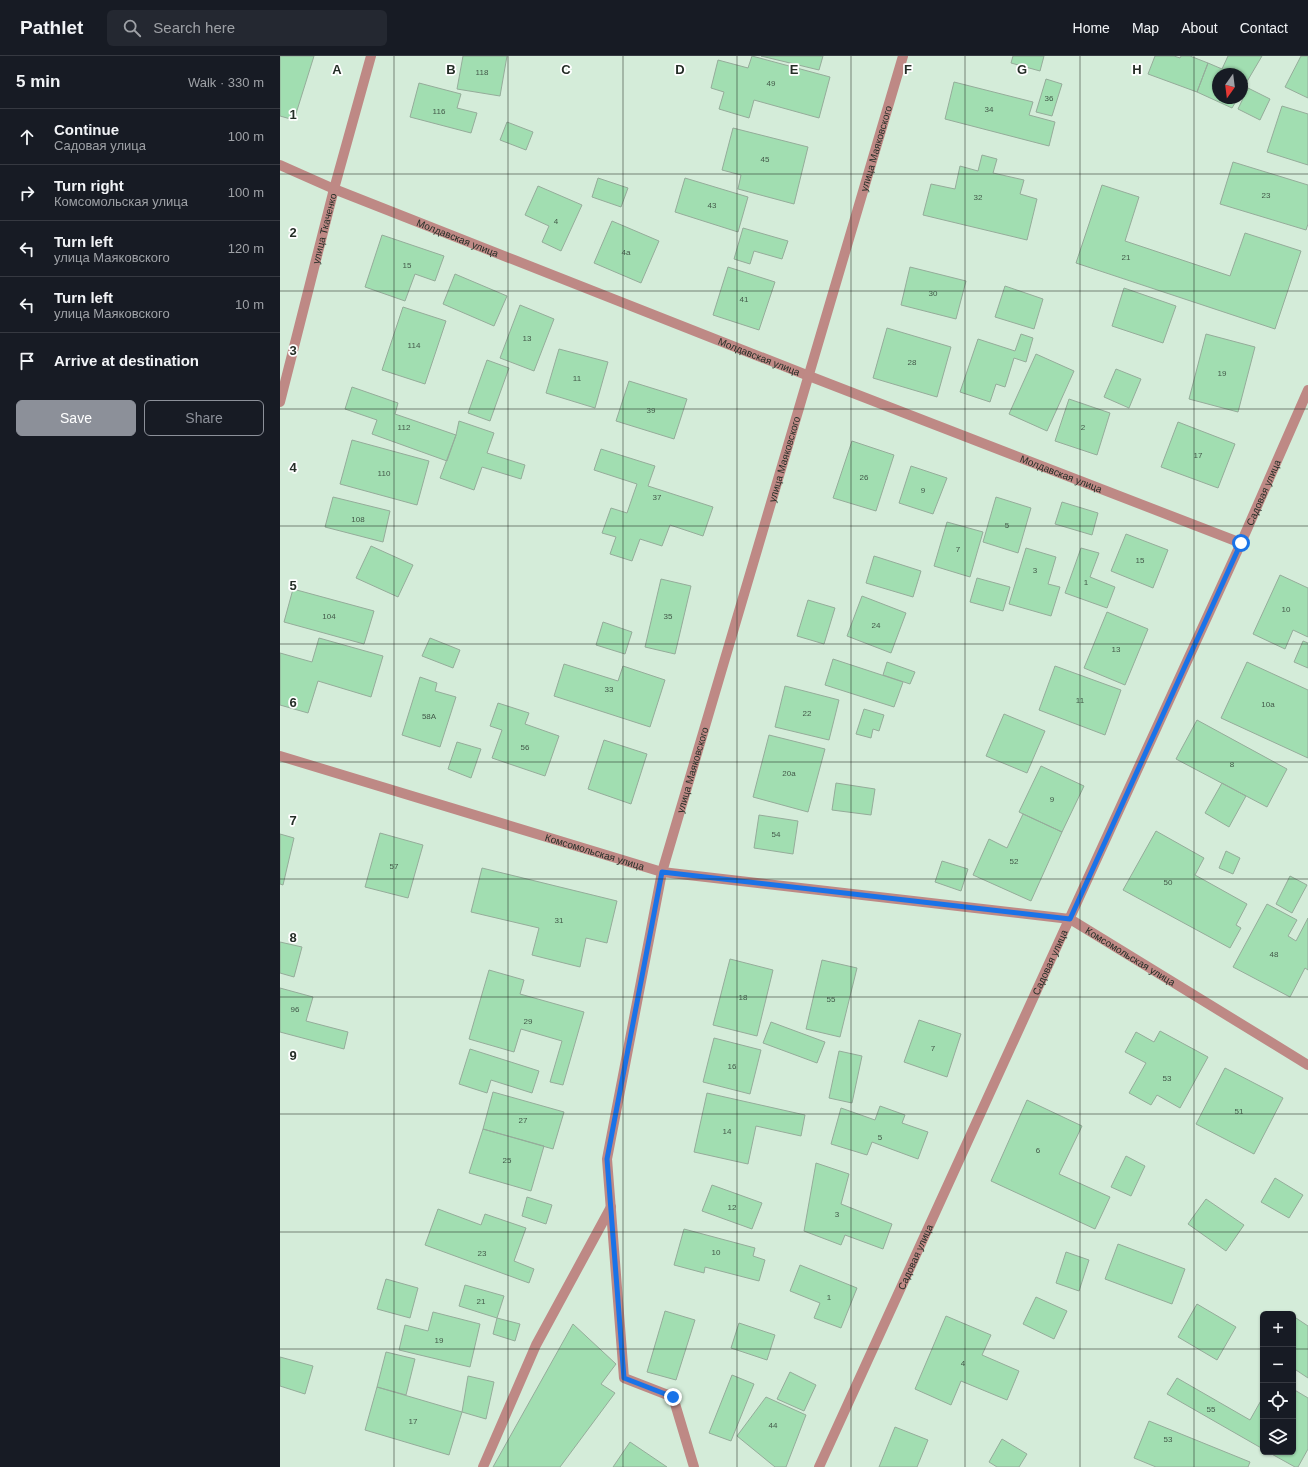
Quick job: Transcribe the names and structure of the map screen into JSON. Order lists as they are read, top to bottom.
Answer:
{
  "streets": {
    "street": [
      "улица Маяковского",
      "улица Ткаченко",
      "Молдавская улица",
      "Садовая улица",
      "Комсомольская улица"
    ]
  },
  "crossings": [
    ["улица Маяковского", "Молдавская улица"],
    ["улица Маяковского", "Комсомольская улица"],
    ["улица Ткаченко", "Молдавская улица"],
    ["Молдавская улица", "Садовая улица"],
    ["Садовая улица", "Комсомольская улица"]
  ],
  "house_numbers": [
    "118",
    "49",
    "36",
    "34",
    "116",
    "45",
    "23",
    "32",
    "43",
    "4",
    "4а",
    "21",
    "15",
    "30",
    "41",
    "13",
    "114",
    "28",
    "19",
    "11",
    "39",
    "112",
    "2",
    "17",
    "110",
    "26",
    "9",
    "37",
    "108",
    "5",
    "7",
    "15",
    "3",
    "1",
    "10",
    "104",
    "35",
    "24",
    "13",
    "33",
    "11",
    "10а",
    "22",
    "58А",
    "56",
    "8",
    "20а",
    "9",
    "54",
    "52",
    "57",
    "50",
    "31",
    "48",
    "18",
    "55",
    "96",
    "29",
    "7",
    "16",
    "53",
    "51",
    "27",
    "14",
    "5",
    "6",
    "25",
    "12",
    "3",
    "10",
    "23",
    "1",
    "21",
    "19",
    "4",
    "55",
    "17",
    "44",
    "53"
  ],
  "north": "bottom",
  "page": {
    "header": "Pathlet",
    "search": "Search here",
    "nav": [
      "Home",
      "Map",
      "About",
      "Contact"
    ],
    "heading": ["5 min", "Walk · 330 m"],
    "list": [
      ["Continue", "Садовая улица", "100 m"],
      ["Turn right", "Комсомольская улица", "100 m"],
      ["Turn left", "улица Маяковского", "120 m"],
      ["Turn left", "улица Маяковского", "10 m"],
      "Arrive at destination"
    ],
    "buttons": ["Save", "Share"],
    "map_buttons": ["+", "−"]
  },
  "grid": {
    "columns": [
      "A",
      "B",
      "C",
      "D",
      "E",
      "F",
      "G",
      "H"
    ],
    "rows": [
      "1",
      "2",
      "3",
      "4",
      "5",
      "6",
      "7",
      "8",
      "9"
    ]
  }
}
